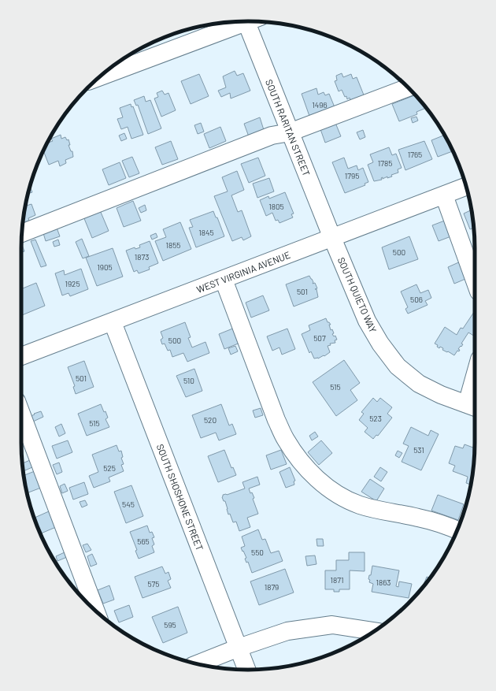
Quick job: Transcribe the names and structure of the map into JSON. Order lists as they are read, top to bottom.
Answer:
{
  "streets": {
    "street": [
      "SOUTH RARITAN STREET",
      "WEST VIRGINIA AVENUE",
      "SOUTH QUIETO WAY",
      "SOUTH SHOSHONE STREET"
    ]
  },
  "crossings": [
    ["SOUTH RARITAN STREET", "WEST VIRGINIA AVENUE"],
    ["SOUTH RARITAN STREET", "SOUTH QUIETO WAY"],
    ["WEST VIRGINIA AVENUE", "SOUTH QUIETO WAY"],
    ["WEST VIRGINIA AVENUE", "SOUTH SHOSHONE STREET"]
  ],
  "house_numbers": [
    "1496",
    "1765",
    "1785",
    "1795",
    "1805",
    "1845",
    "1855",
    "500",
    "1873",
    "1905",
    "1925",
    "501",
    "506",
    "507",
    "500",
    "501",
    "510",
    "515",
    "523",
    "520",
    "515",
    "531",
    "525",
    "545",
    "565",
    "550",
    "1871",
    "1863",
    "575",
    "1879",
    "595"
  ]
}
